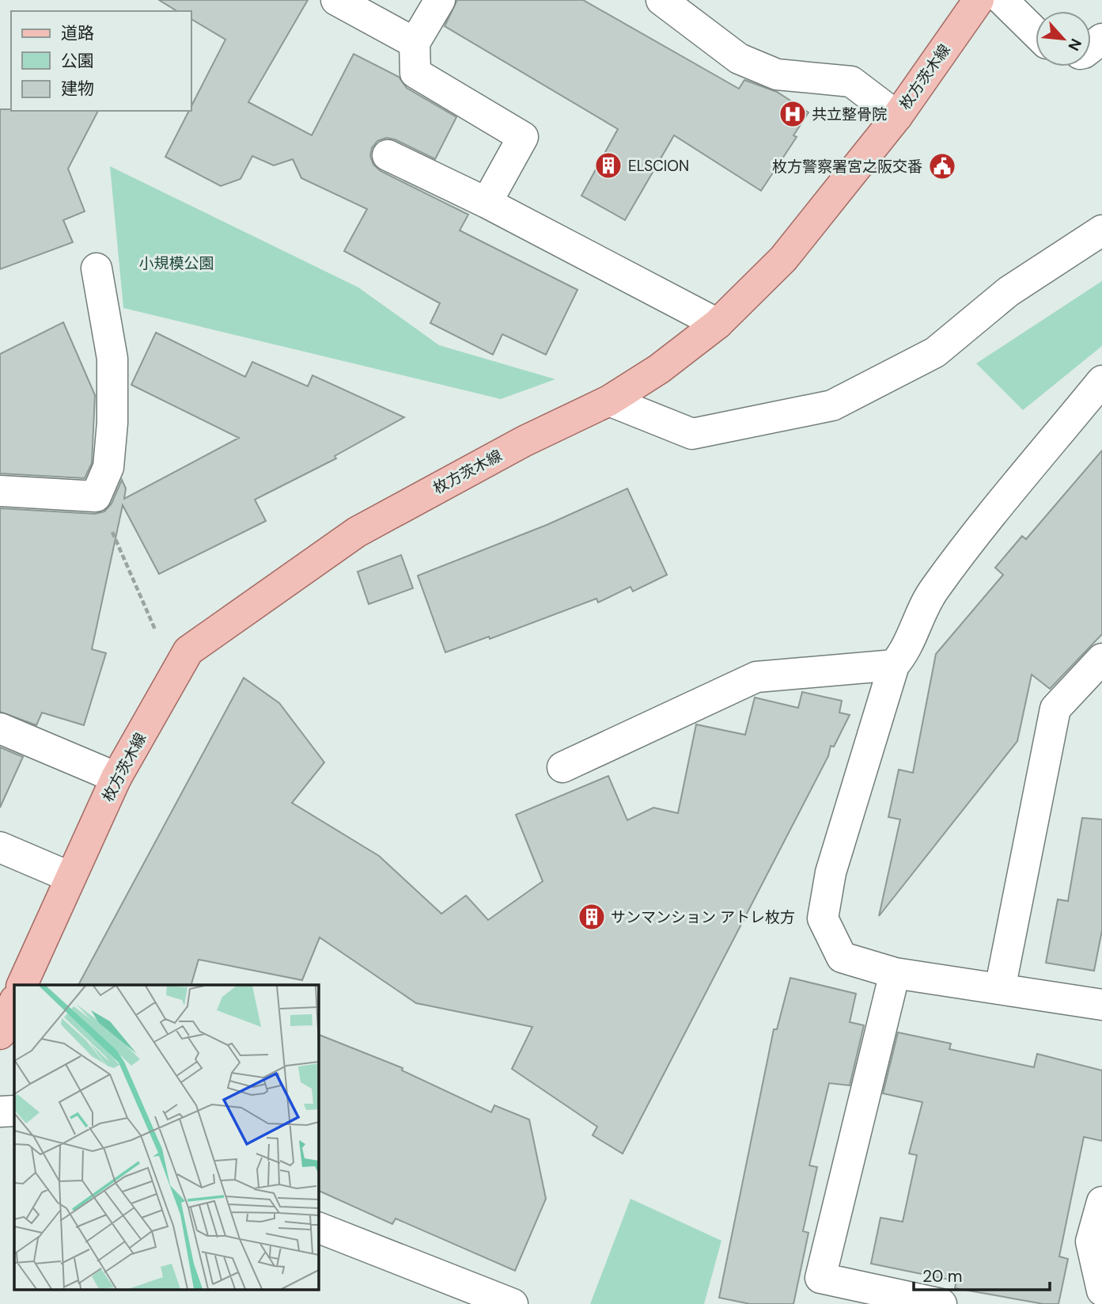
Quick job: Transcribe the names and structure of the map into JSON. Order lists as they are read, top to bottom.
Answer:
{
  "streets": {
    "main road": ["枚方茨木線"]
  },
  "parks": ["小規模公園"],
  "places": {
    "hospital": ["共立整骨院"],
    "building": ["ELSCION", "サンマンション アトレ枚方"],
    "public building": ["枚方警察署宮之阪交番"]
  },
  "legend": ["道路", "公園", "建物"],
  "scale_bar": "20 m",
  "north": "bottom right"
}
